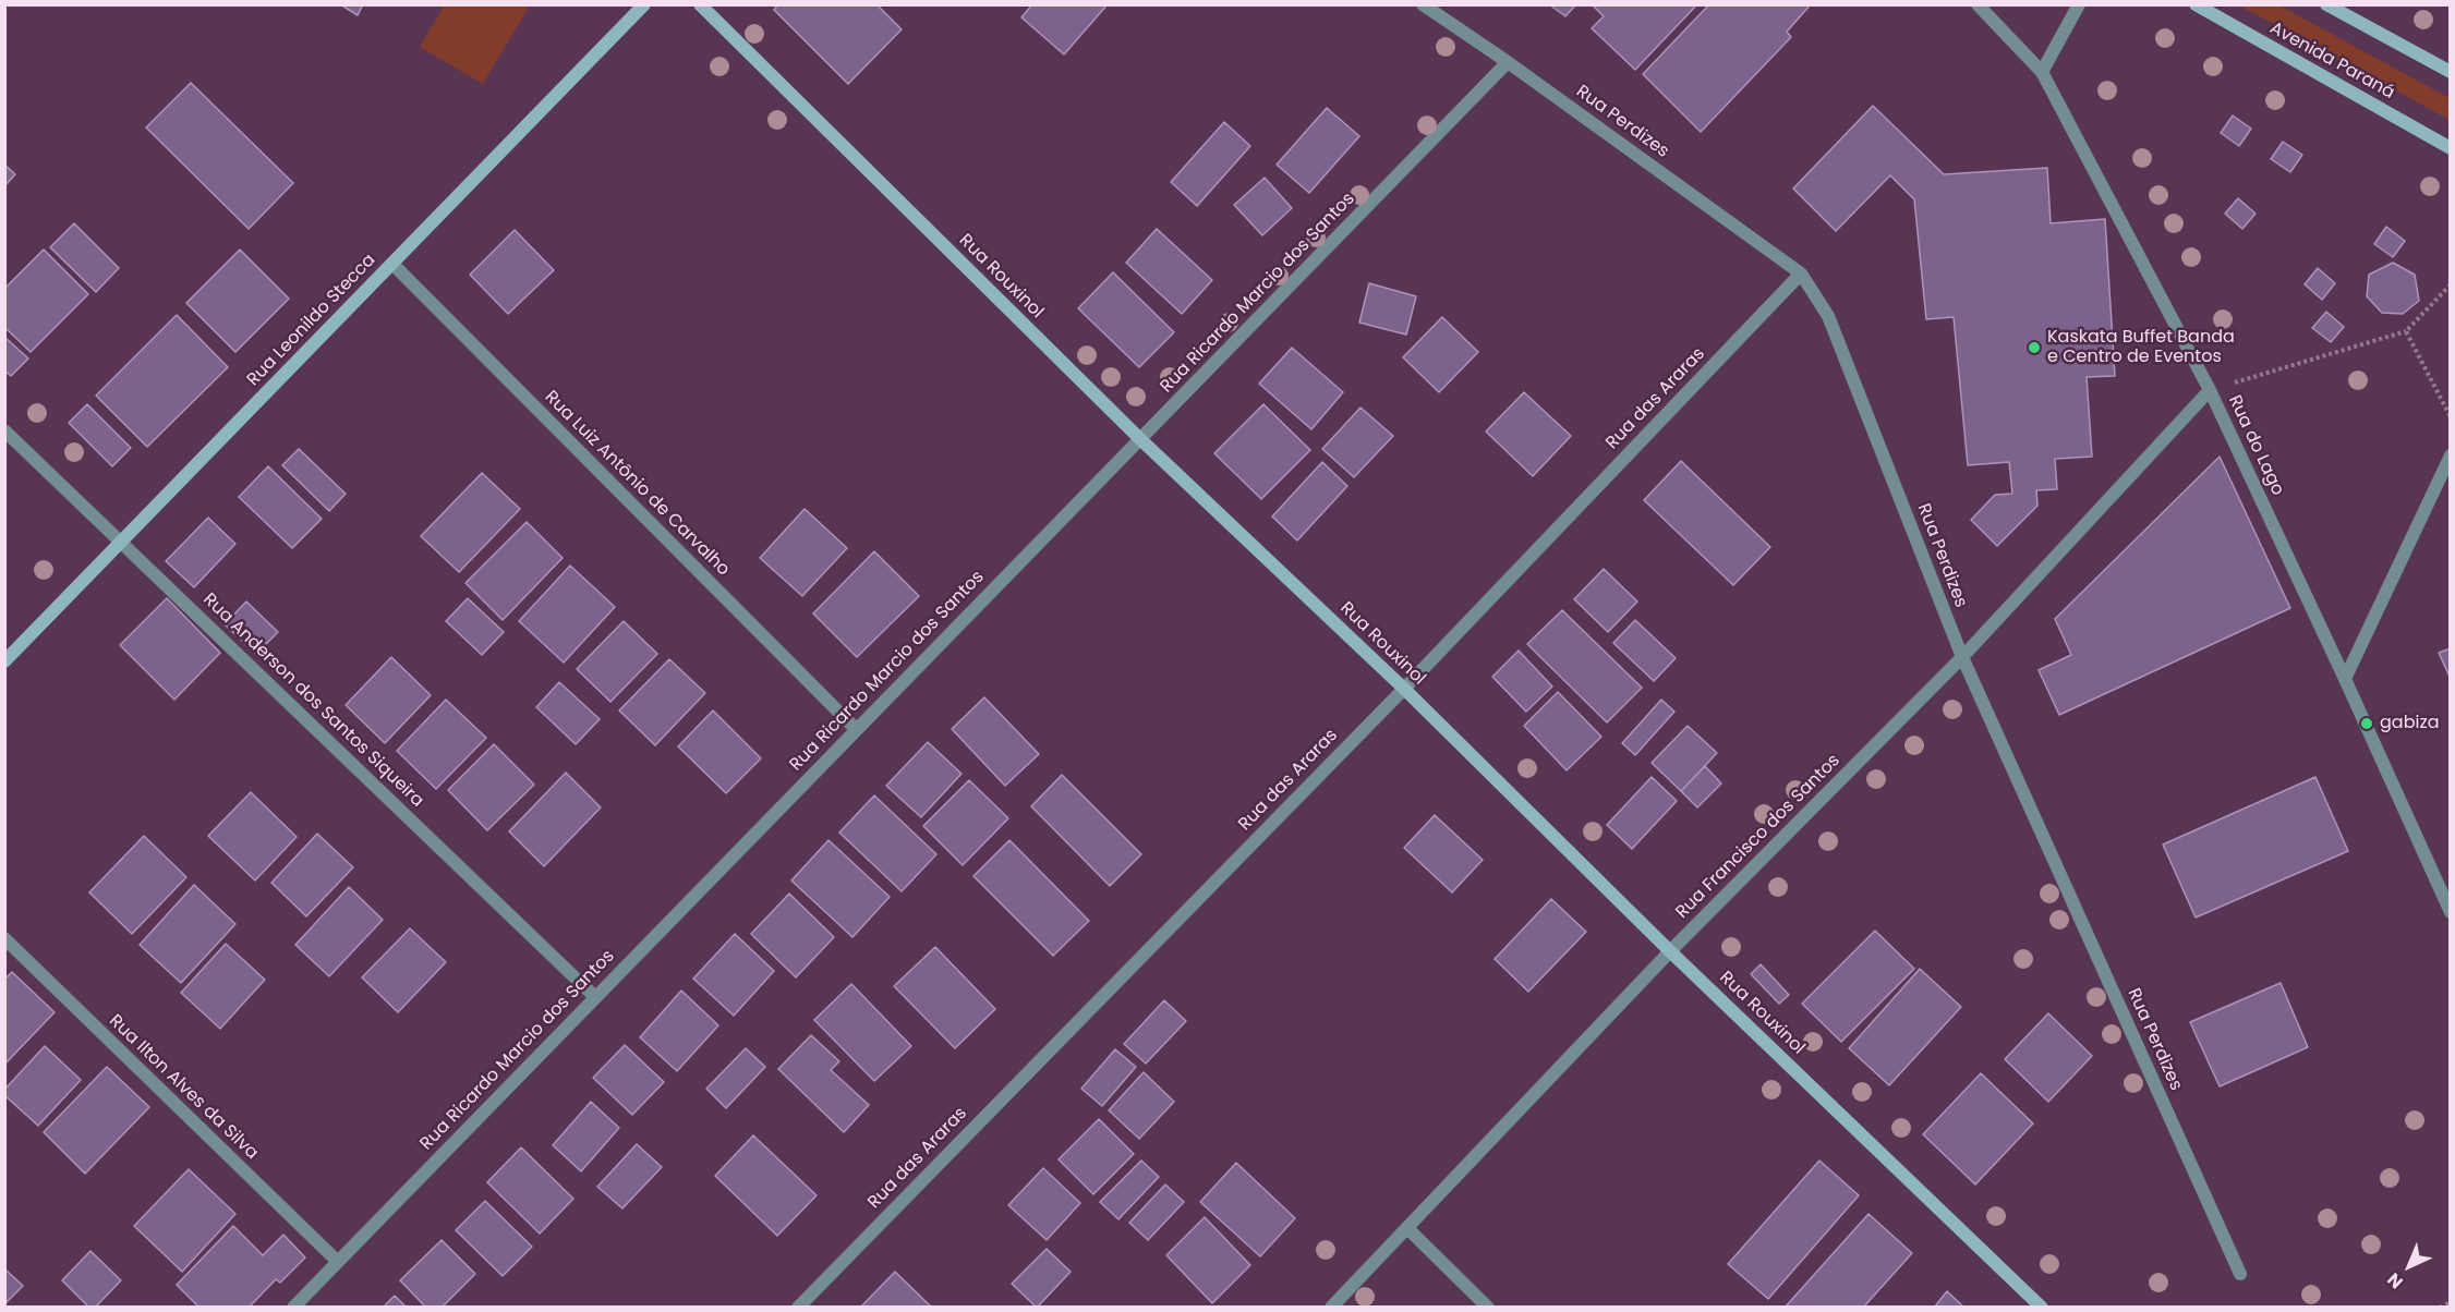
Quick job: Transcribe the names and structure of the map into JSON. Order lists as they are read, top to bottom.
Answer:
{
  "streets": {
    "street": [
      "Avenida Paraná",
      "Rua Perdizes",
      "Rua Rouxinol",
      "Rua Ricardo Marcio dos Santos",
      "Rua Leonildo Stecca",
      "Rua das Araras",
      "Rua do Lago",
      "Rua Luiz Antônio de Carvalho",
      "Rua Anderson dos Santos Siqueira",
      "Rua Francisco dos Santos",
      "Rua Ilton Alves da Silva"
    ]
  },
  "crossings": [
    ["Rua Perdizes", "Rua Ricardo Marcio dos Santos"],
    ["Rua Perdizes", "Rua das Araras"],
    ["Rua Perdizes", "Rua Francisco dos Santos"],
    ["Rua Rouxinol", "Rua Ricardo Marcio dos Santos"],
    ["Rua Rouxinol", "Rua das Araras"],
    ["Rua Rouxinol", "Rua Francisco dos Santos"],
    ["Rua Ricardo Marcio dos Santos", "Rua Luiz Antônio de Carvalho"],
    ["Rua Ricardo Marcio dos Santos", "Rua Anderson dos Santos Siqueira"],
    ["Rua Ricardo Marcio dos Santos", "Rua Ilton Alves da Silva"],
    ["Rua Leonildo Stecca", "Rua Luiz Antônio de Carvalho"],
    ["Rua Leonildo Stecca", "Rua Anderson dos Santos Siqueira"],
    ["Rua do Lago", "Rua Francisco dos Santos"]
  ],
  "places": ["Kaskata Buffet Banda e Centro de Eventos", "gabiza"],
  "north": "bottom left"
}
